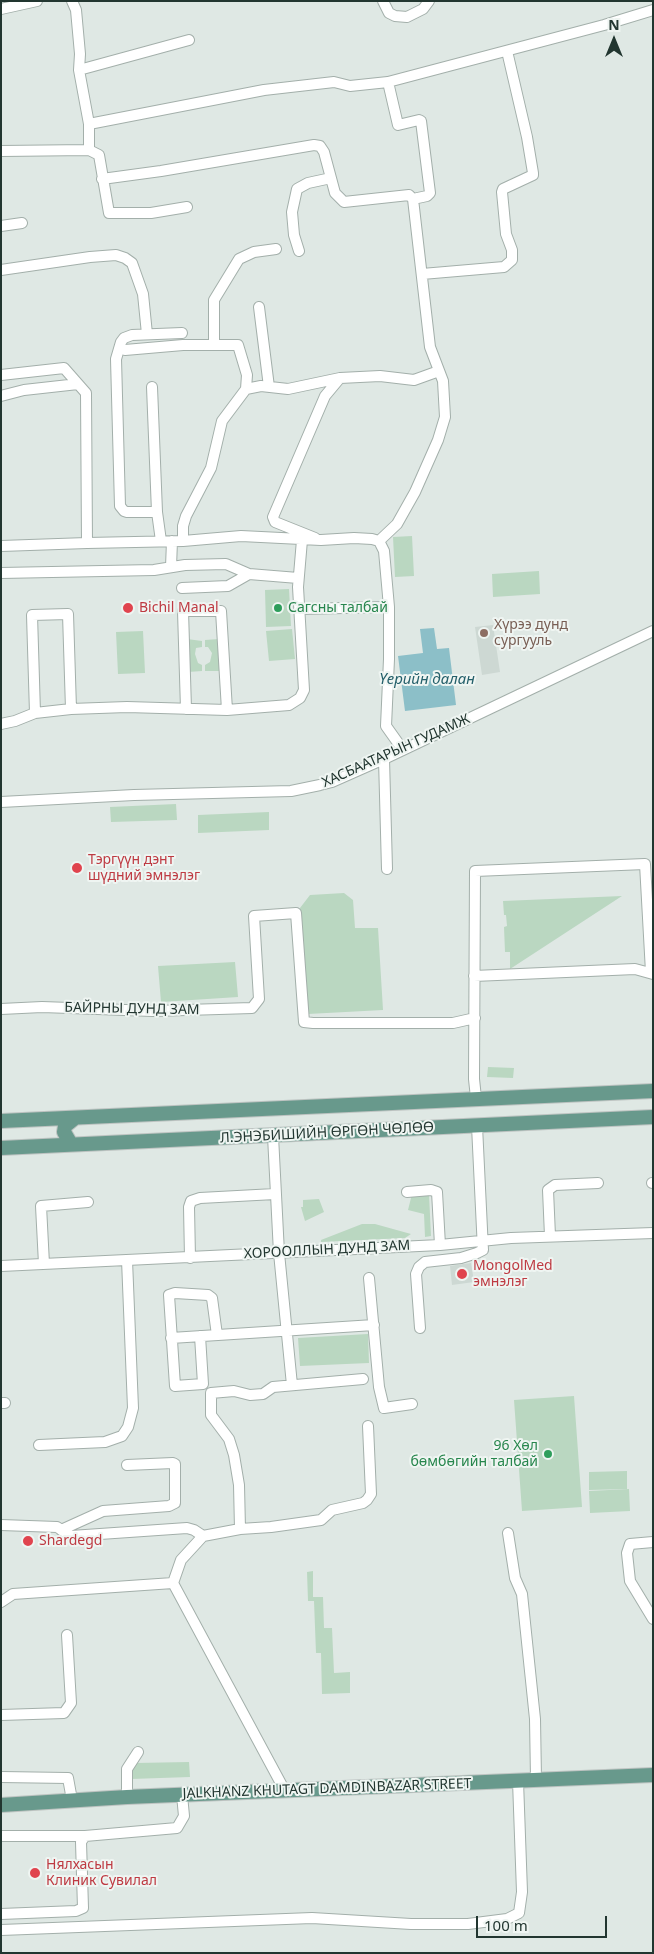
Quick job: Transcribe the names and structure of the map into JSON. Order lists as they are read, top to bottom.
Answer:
{
  "streets": {
    "main road": ["Л.ЭНЭБИШИЙН ӨРГӨН ЧӨЛӨӨ", "JALKHANZ KHUTAGT DAMDINBAZAR STREET"],
    "street": ["ХАСБААТАРЫН ГУДАМЖ", "БАЙРНЫ ДУНД ЗАМ", "ХОРООЛЛЫН ДУНД ЗАМ"]
  },
  "water": ["Үерийн далан"],
  "places": [
    "Bichil Manal",
    "Сагсны талбай",
    "Хүрээ дунд сургууль",
    "Тэргүүн дэнт шүдний эмнэлэг",
    "MongolMed эмнэлэг",
    "96 Хөл бөмбөгийн талбай",
    "Shardegd",
    "Нялхасын Клиник Сувилал"
  ],
  "scale_bar": "100 m",
  "north": "top"
}
